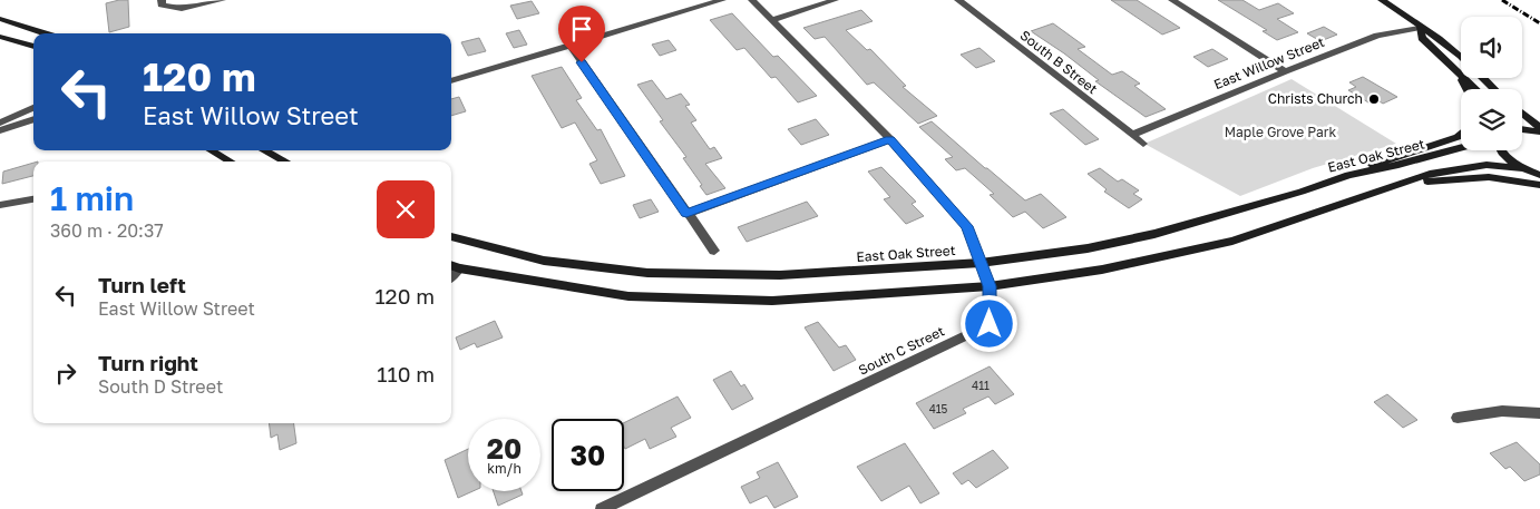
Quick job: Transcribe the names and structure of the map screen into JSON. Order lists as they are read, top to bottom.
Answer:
{
  "streets": {
    "street": [
      "South B Street",
      "East Willow Street",
      "East Oak Street",
      "South C Street"
    ]
  },
  "crossings": [
    ["South B Street", "East Willow Street"],
    ["East Oak Street", "South C Street"]
  ],
  "parks": ["Maple Grove Park"],
  "places": ["Christs Church"],
  "house_numbers": ["411", "415"],
  "page": {
    "turn": ["120 m", "East Willow Street"],
    "heading": ["1 min", "360 m · 20:37"],
    "list": [
      {
        "name": "Turn left",
        "note": "East Willow Street",
        "value": "120 m"
      },
      {
        "name": "Turn right",
        "note": "South D Street",
        "value": "110 m"
      }
    ],
    "speed": "20 km/h",
    "limit": "30"
  }
}
